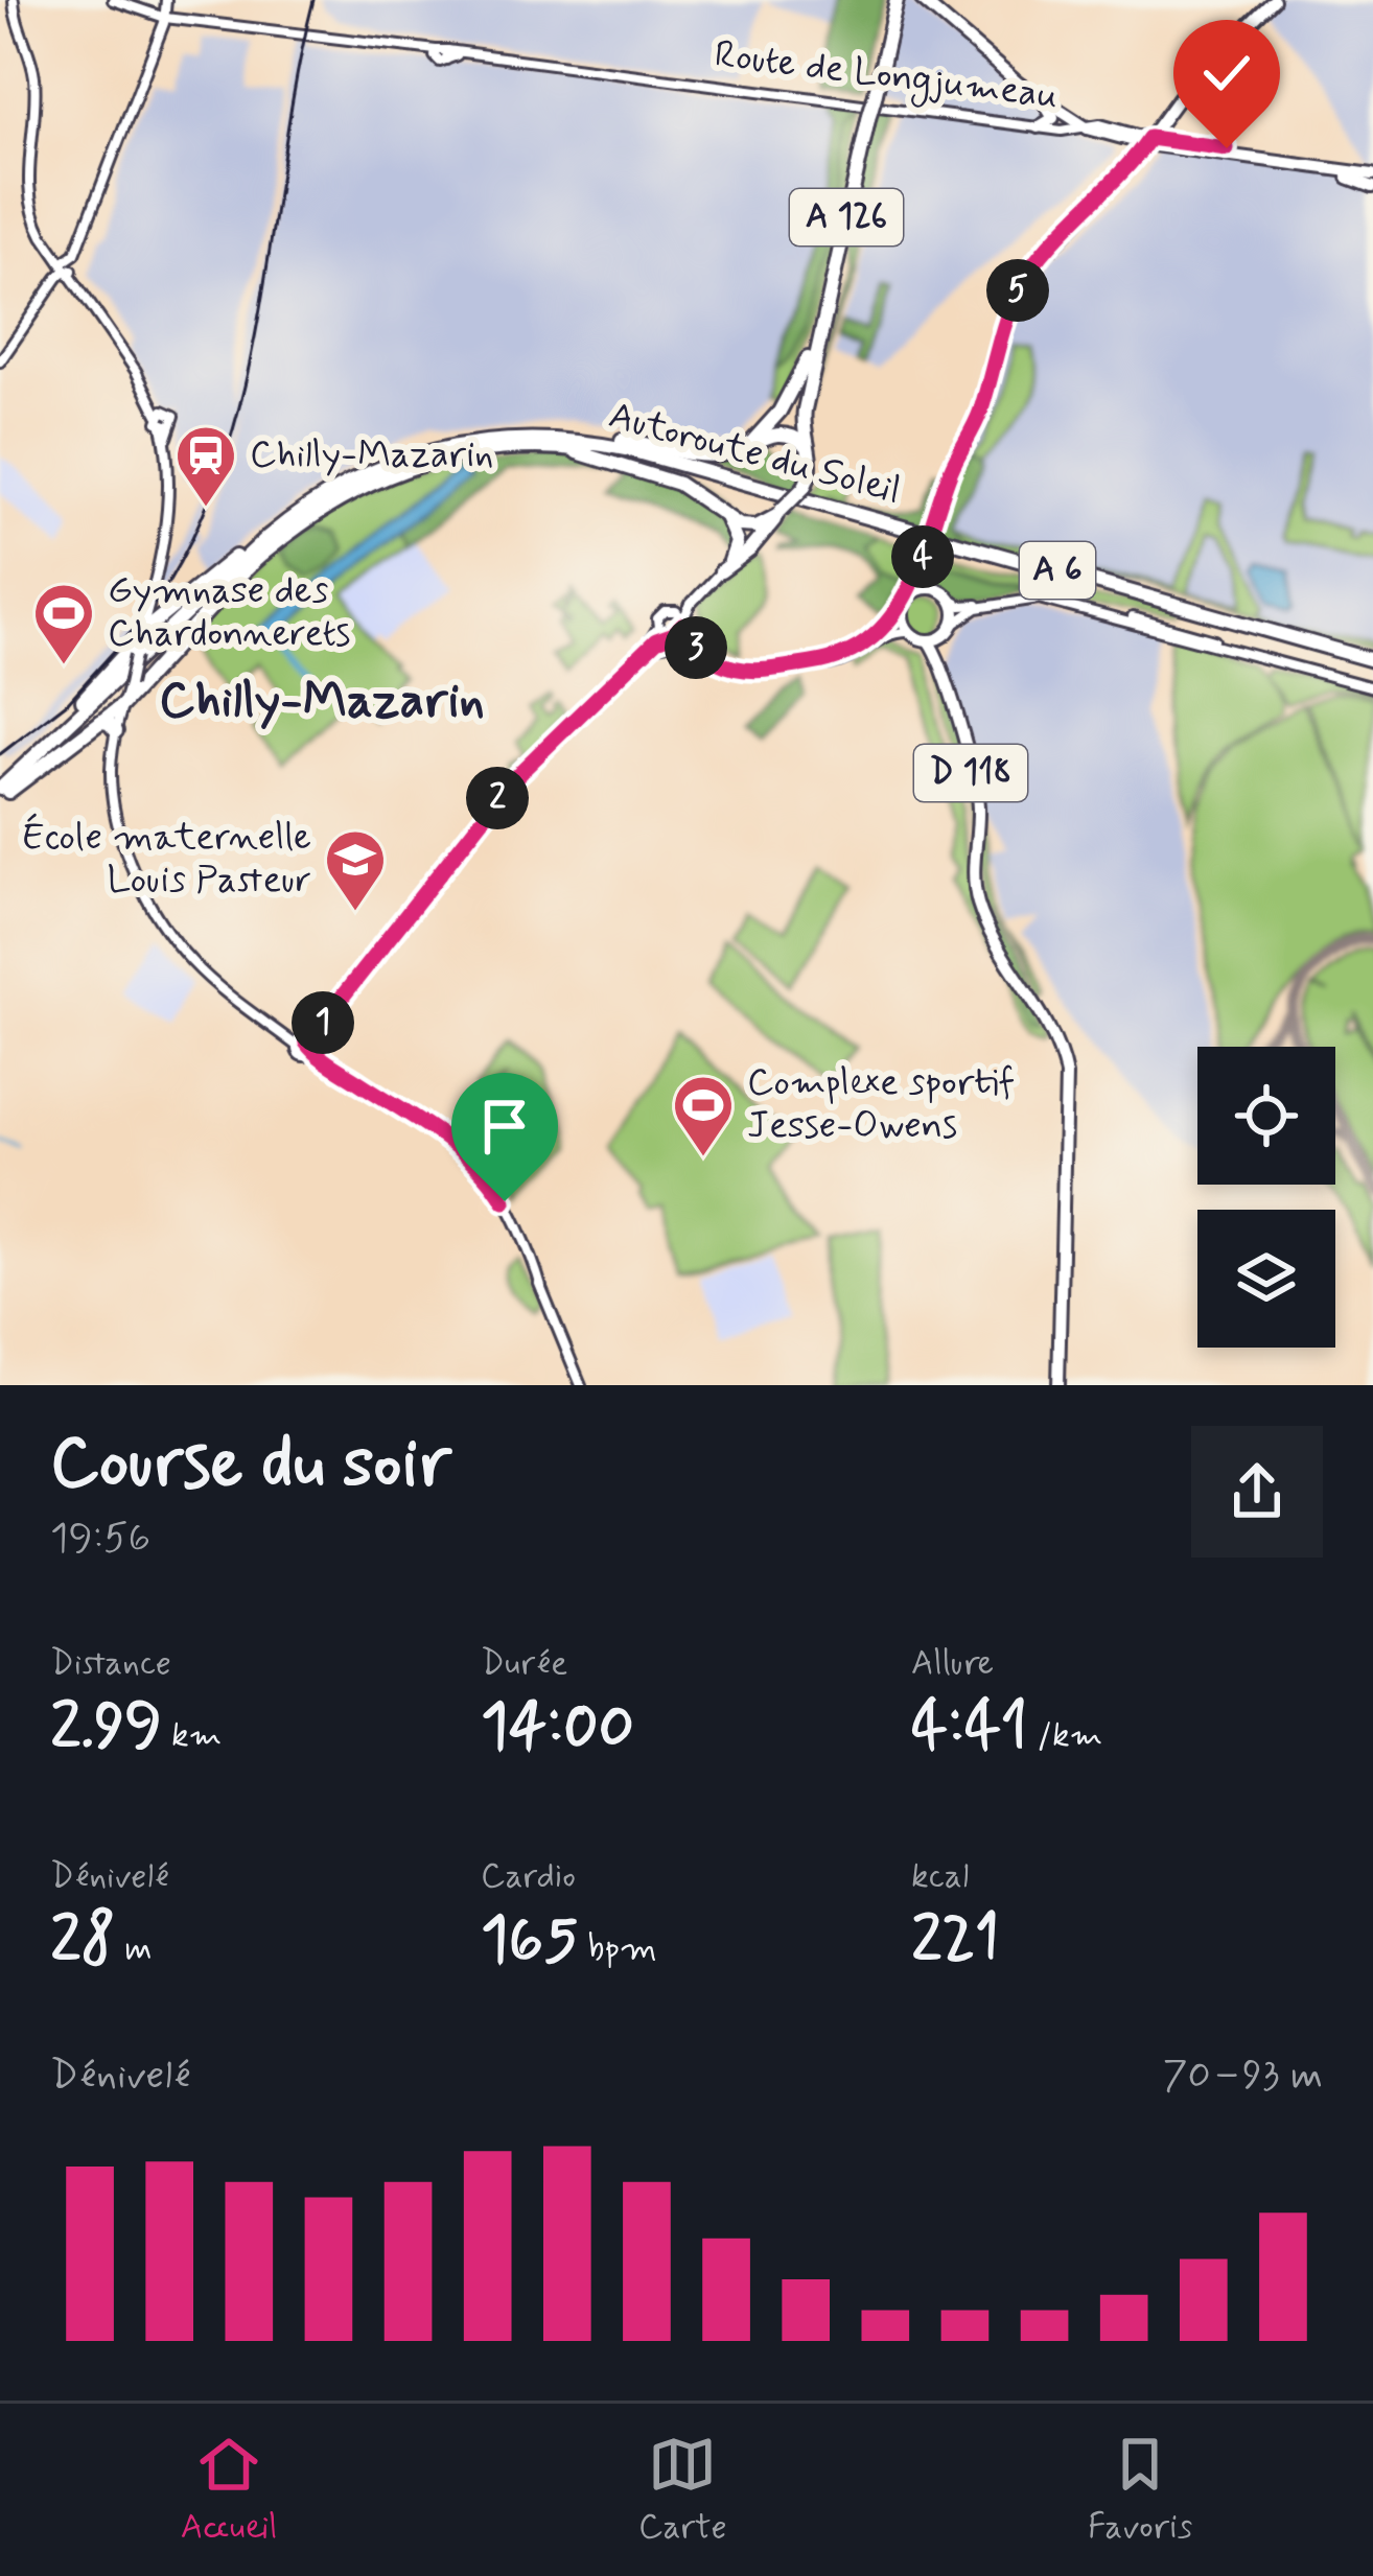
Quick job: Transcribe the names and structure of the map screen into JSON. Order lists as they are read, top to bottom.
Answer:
{
  "streets": {
    "highway": ["A 126", "Autoroute du Soleil", "A 6"],
    "main road": ["Route de Longjumeau", "D 118"]
  },
  "districts": ["Chilly-Mazarin"],
  "places": {
    "station": ["Chilly-Mazarin"],
    "sports": ["Gymnase des Chardonnerets", "Complexe sportif Jesse-Owens"],
    "school or university": ["École maternelle Louis Pasteur"]
  },
  "page": {
    "pins": [
      "5",
      "4",
      "3",
      "2",
      "1"
    ],
    "heading": ["Course du soir", "19:56"],
    "stats": [
      ["Distance", "2.99 km"],
      ["Durée", "14:00"],
      ["Allure", "4:41 /km"],
      ["Dénivelé", "28 m"],
      ["Cardio", "165 bpm"],
      ["kcal", "221"]
    ],
    "chart": ["Dénivelé", "70–93 m"],
    "tabs": ["Accueil", "Carte", "Favoris"]
  }
}
